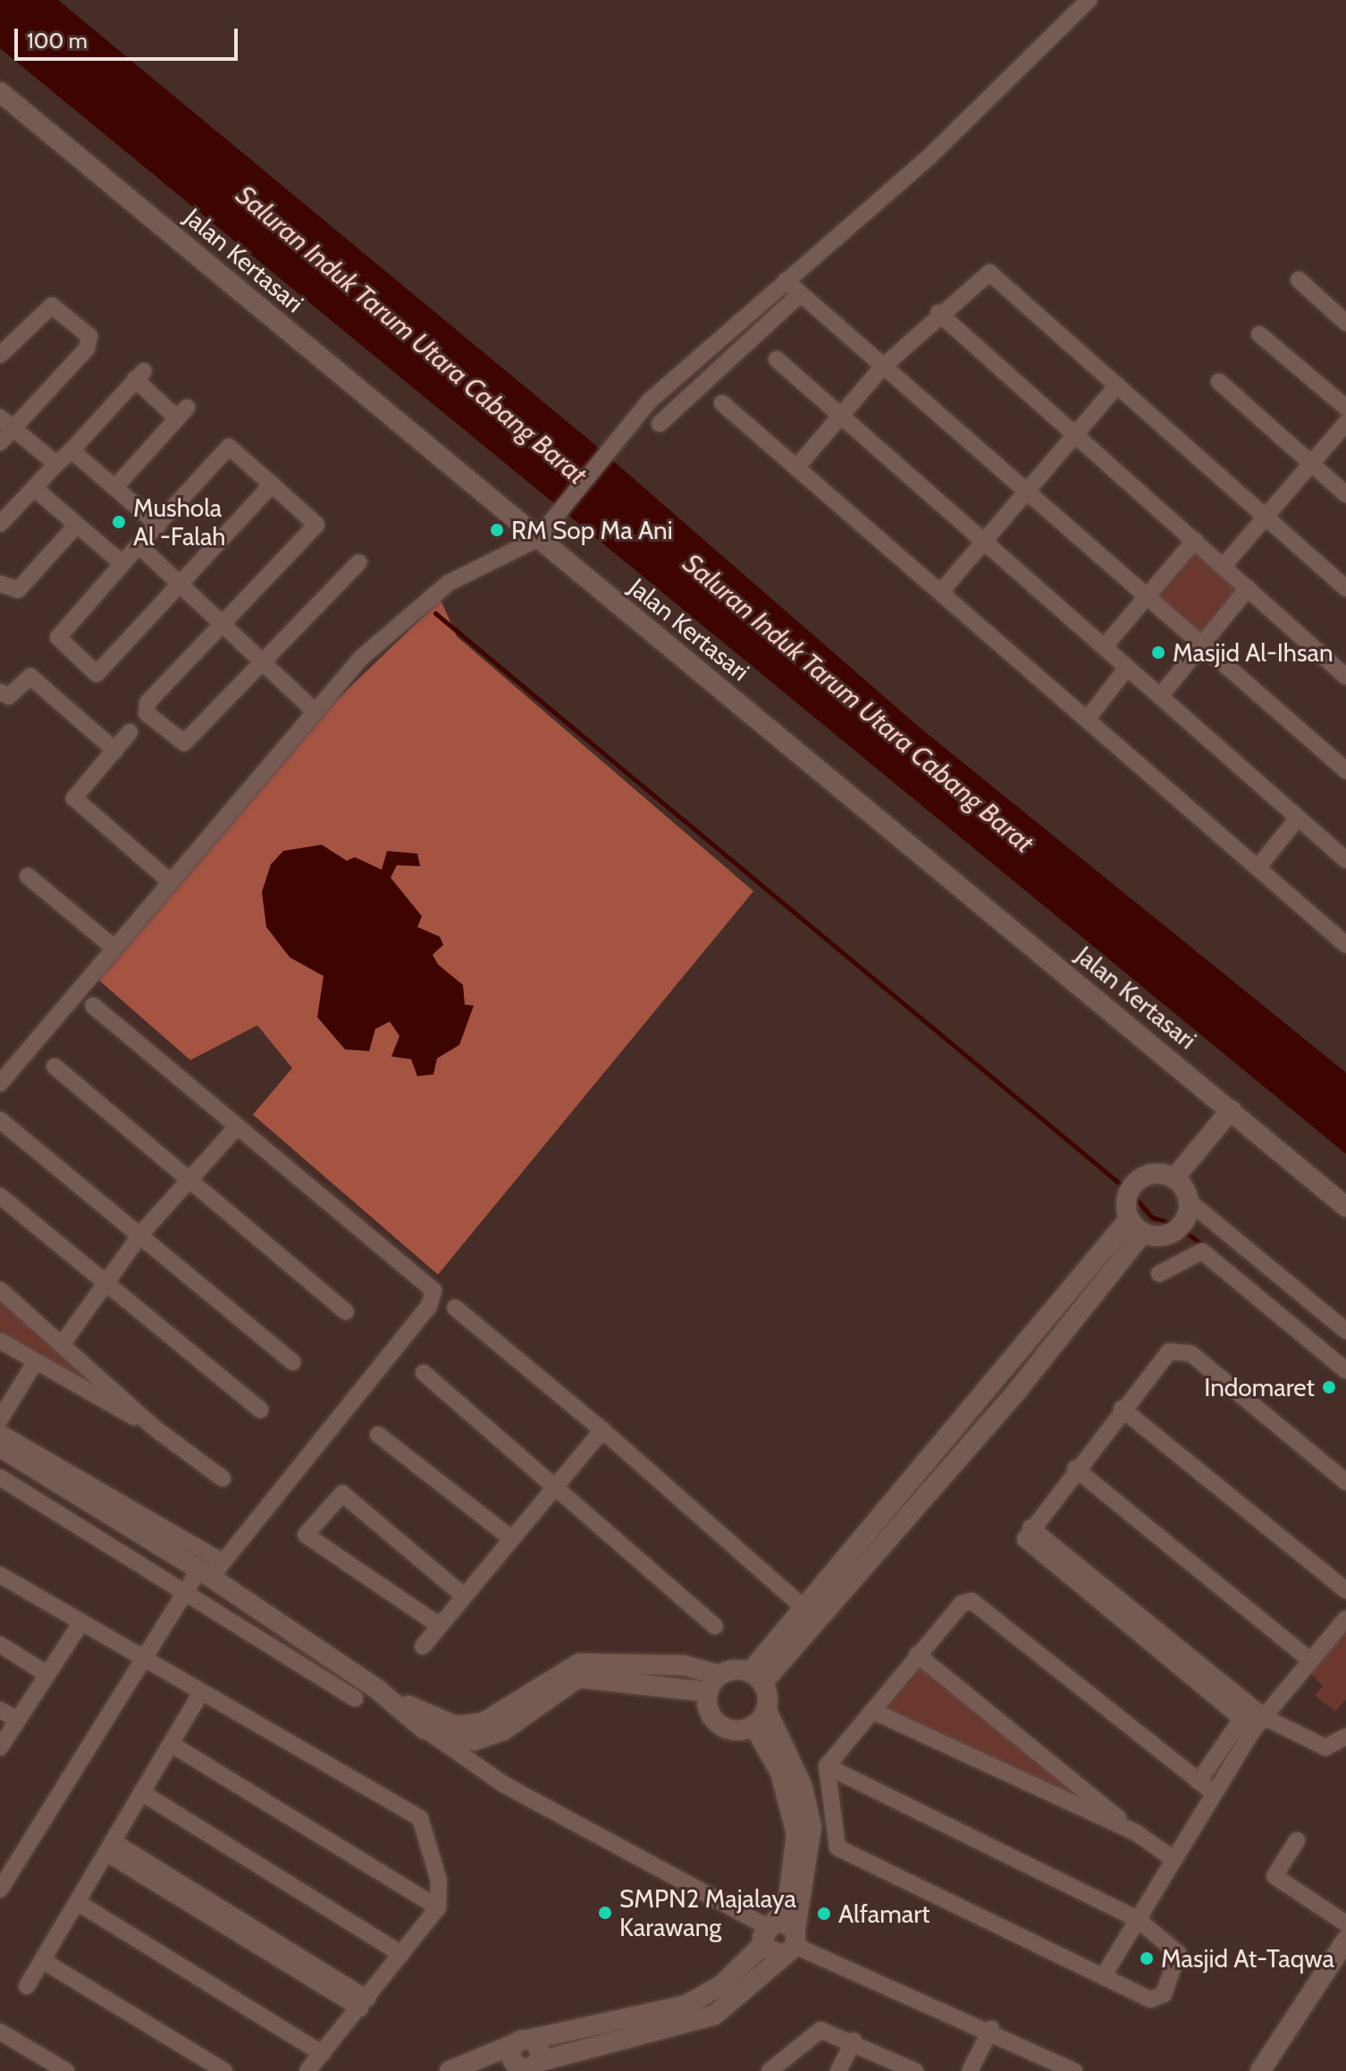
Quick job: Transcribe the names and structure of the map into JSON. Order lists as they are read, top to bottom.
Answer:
{
  "streets": {
    "street": ["Jalan Kertasari"]
  },
  "water": ["Saluran Induk Tarum Utara Cabang Barat"],
  "places": [
    "Mushola Al -Falah",
    "RM Sop Ma Ani",
    "Masjid Al-Ihsan",
    "Indomaret",
    "SMPN2 Majalaya Karawang",
    "Alfamart",
    "Masjid At-Taqwa"
  ],
  "scale_bar": "100 m"
}
